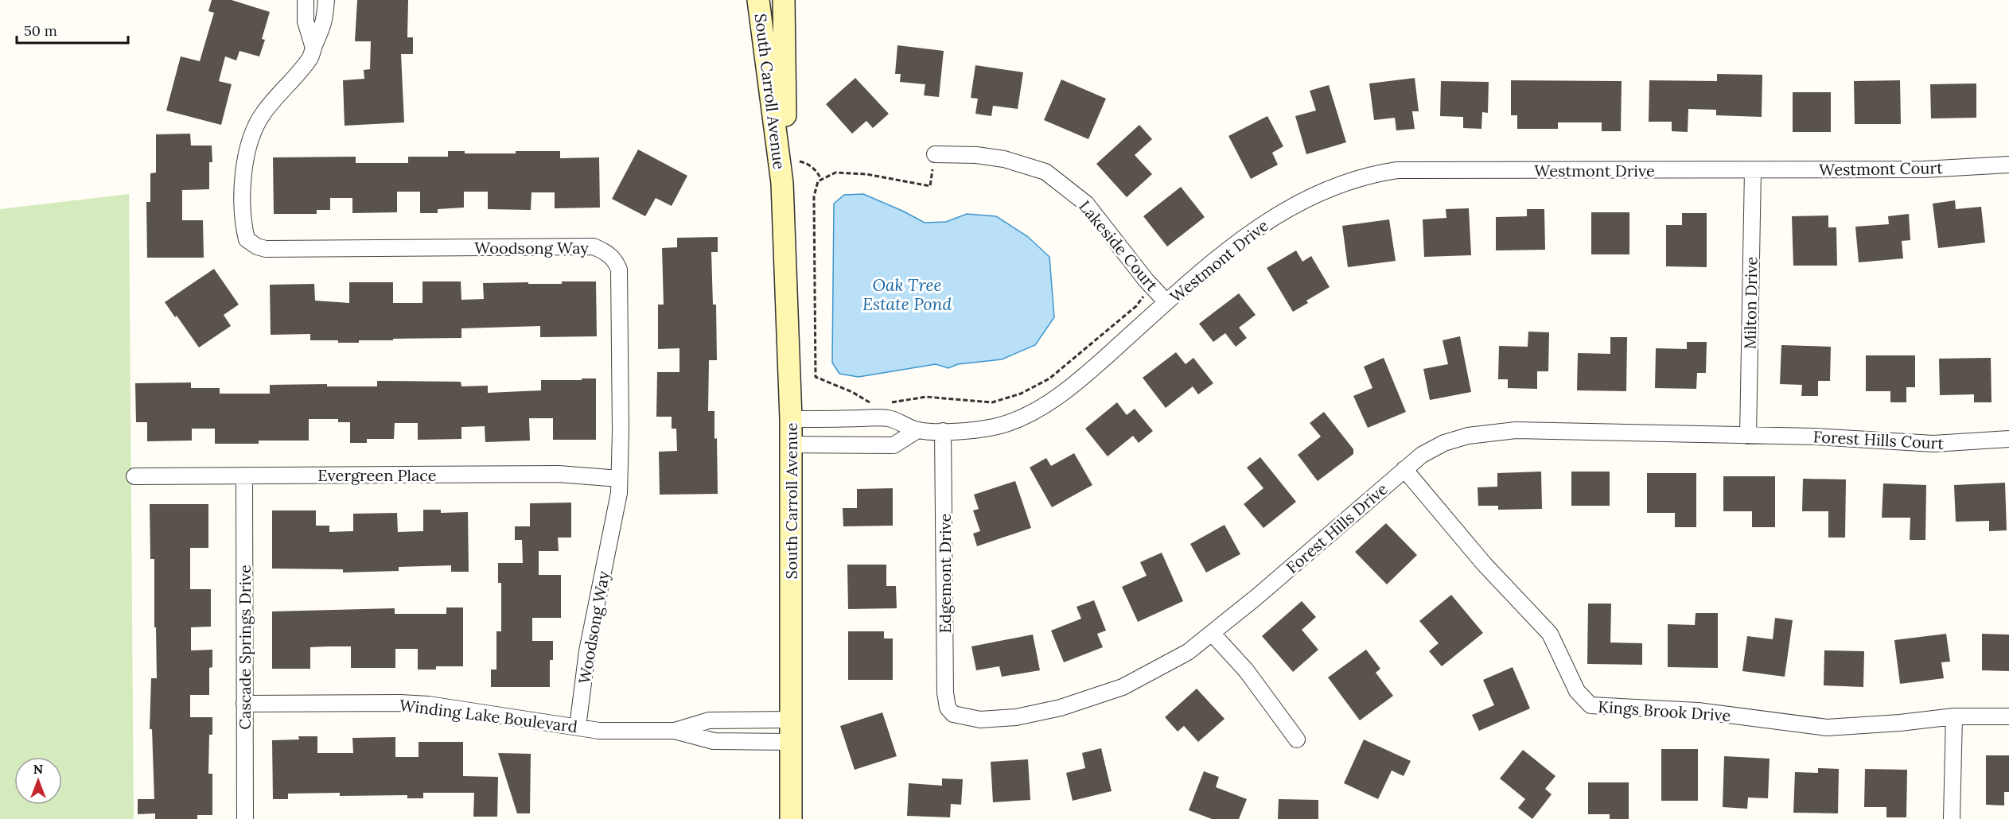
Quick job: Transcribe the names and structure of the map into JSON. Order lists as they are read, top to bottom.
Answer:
{
  "streets": {
    "main road": ["South Carroll Avenue"],
    "street": [
      "Westmont Court",
      "Westmont Drive",
      "Lakeside Court",
      "Woodsong Way",
      "Milton Drive",
      "Forest Hills Court",
      "Evergreen Place",
      "Forest Hills Drive",
      "Edgemont Drive",
      "Cascade Springs Drive",
      "Kings Brook Drive",
      "Winding Lake Boulevard"
    ]
  },
  "crossings": [
    ["South Carroll Avenue", "Westmont Drive"],
    ["South Carroll Avenue", "Winding Lake Boulevard"],
    ["Westmont Court", "Westmont Drive"],
    ["Westmont Court", "Milton Drive"],
    ["Westmont Drive", "Lakeside Court"],
    ["Westmont Drive", "Milton Drive"],
    ["Westmont Drive", "Edgemont Drive"],
    ["Woodsong Way", "Evergreen Place"],
    ["Woodsong Way", "Winding Lake Boulevard"],
    ["Milton Drive", "Forest Hills Court"],
    ["Milton Drive", "Forest Hills Drive"],
    ["Forest Hills Court", "Forest Hills Drive"],
    ["Evergreen Place", "Cascade Springs Drive"],
    ["Forest Hills Drive", "Edgemont Drive"],
    ["Forest Hills Drive", "Kings Brook Drive"],
    ["Cascade Springs Drive", "Winding Lake Boulevard"]
  ],
  "water": ["Oak Tree Estate Pond"],
  "scale_bar": "50 m",
  "north": "top"
}
